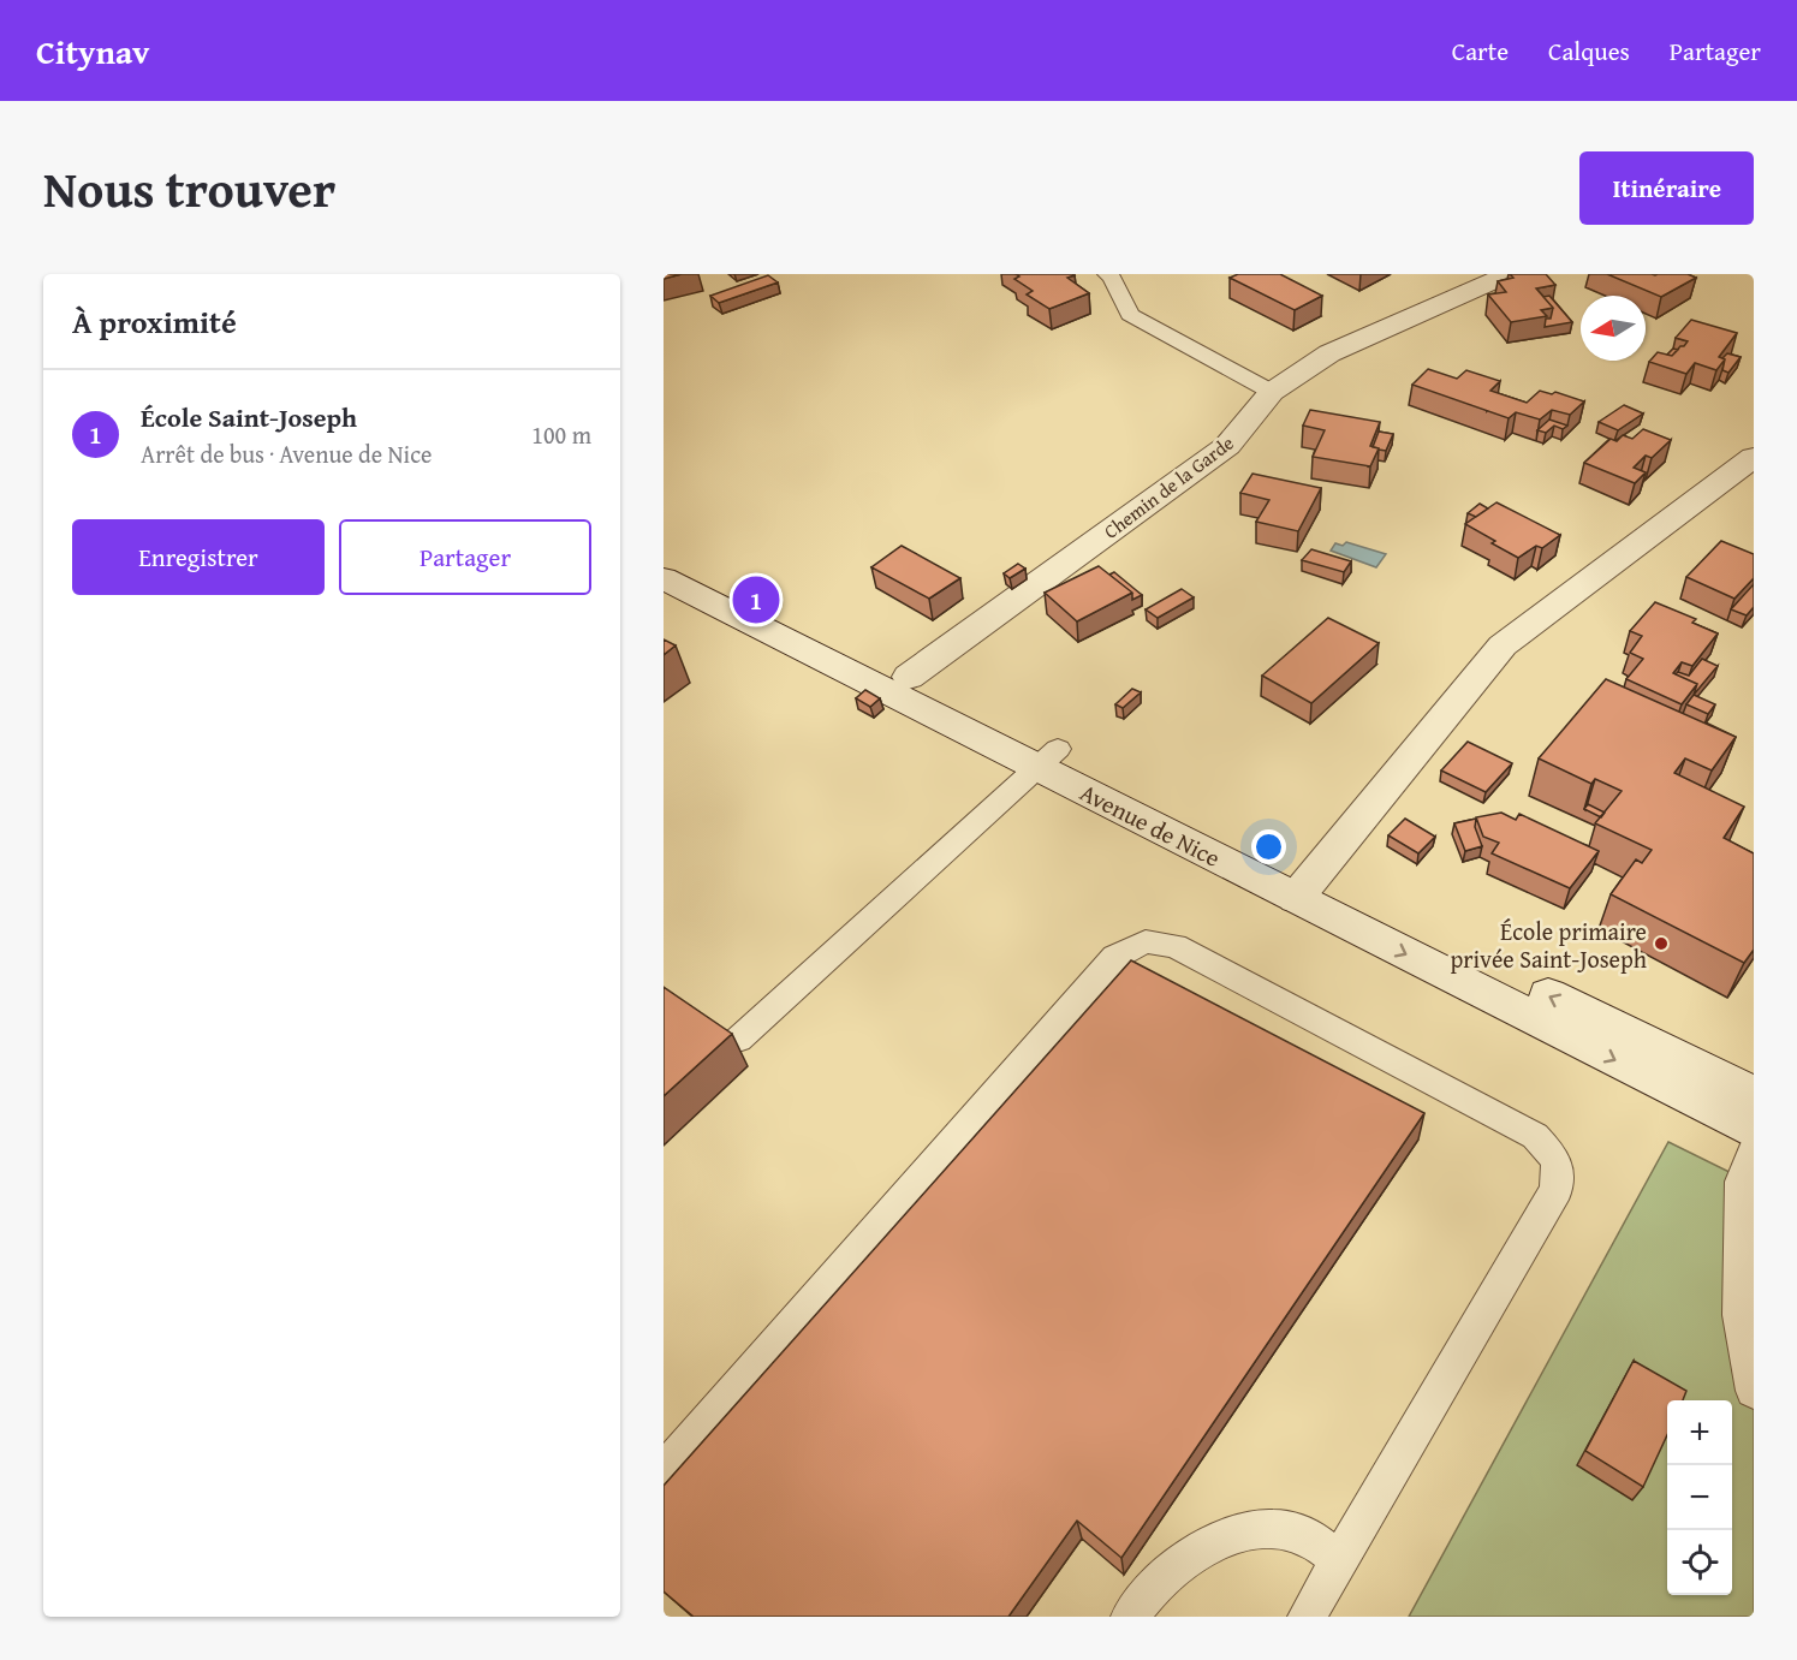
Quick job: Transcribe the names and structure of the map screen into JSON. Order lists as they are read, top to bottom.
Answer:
{
  "streets": {
    "main road": ["Chemin de la Garde", "Avenue de Nice"]
  },
  "crossings": [
    ["Chemin de la Garde", "Avenue de Nice"]
  ],
  "places": ["École primaire privée Saint-Joseph"],
  "north": "left",
  "page": {
    "header": "Citynav",
    "nav": ["Carte", "Calques", "Partager"],
    "title": "Nous trouver",
    "buttons": [
      "Itinéraire",
      ["Enregistrer", "Partager"]
    ],
    "heading": "À proximité",
    "list": [
      {
        "mark": "1",
        "name": "École Saint-Joseph",
        "note": "Arrêt de bus · Avenue de Nice",
        "value": "100 m"
      }
    ],
    "pins": "1",
    "map_buttons": ["+", "−"]
  }
}
